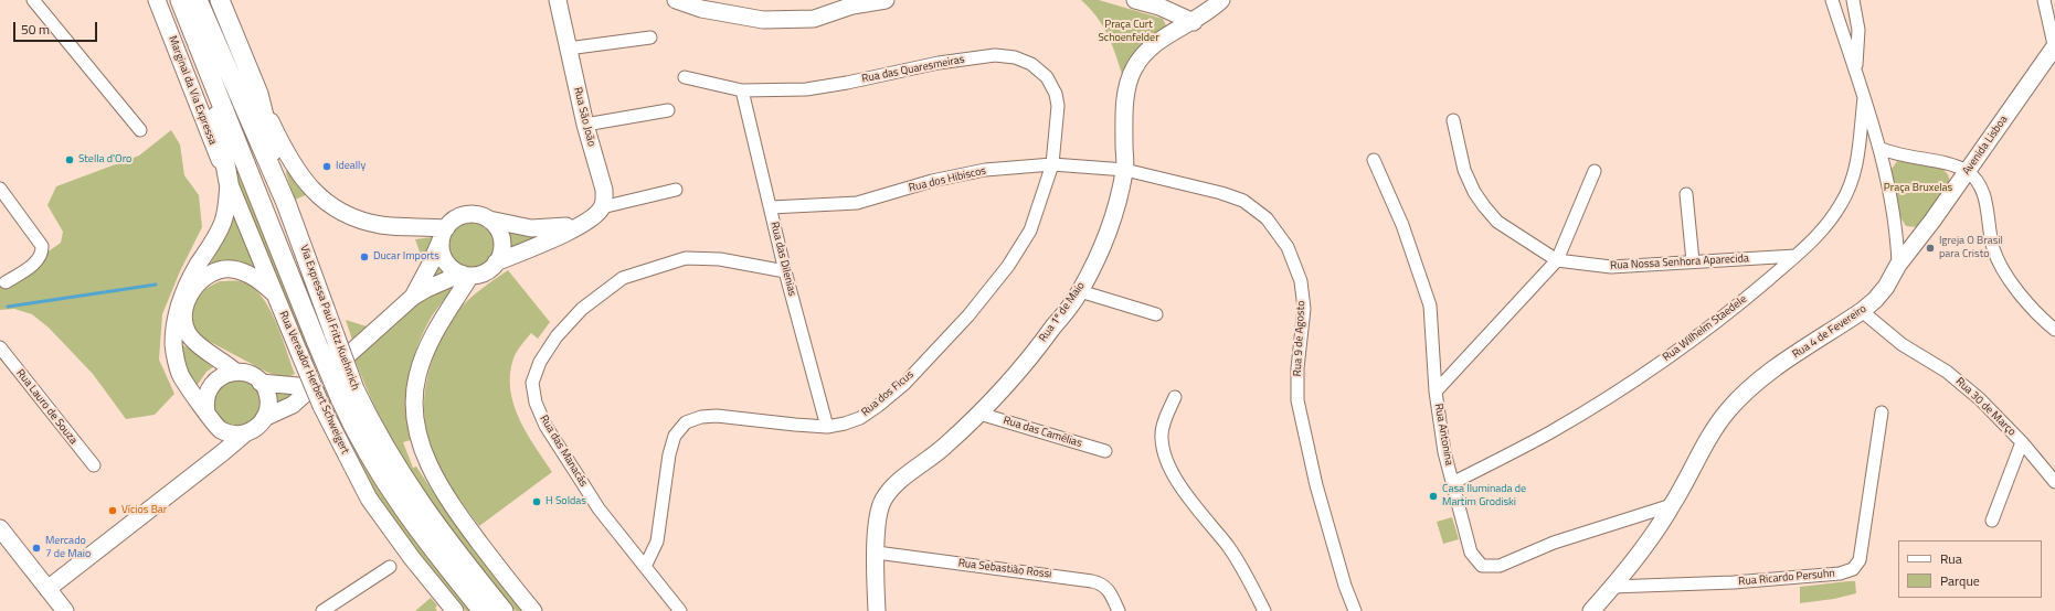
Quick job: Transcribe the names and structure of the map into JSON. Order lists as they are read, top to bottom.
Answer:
{
  "streets": {
    "main road": ["Via Expressa Paul Fritz Kuehnrich"],
    "street": [
      "Rua das Quaresmeiras",
      "Marginal da Via Expressa",
      "Rua São João",
      "Avenida Lisboa",
      "Rua dos Hibiscos",
      "Rua das Dilenias",
      "Rua Nossa Senhora Aparecida",
      "Rua 1º de Maio",
      "Rua Wilhelm Staedele",
      "Rua 4 de Fevereiro",
      "Rua 9 de Agosto",
      "Rua Vereador Herbert Schweigert",
      "Rua dos Ficus",
      "Rua Lauro de Souza",
      "Rua 30 de Março",
      "Rua das Camélias",
      "Rua Antonina",
      "Rua das Manacás",
      "Rua Sebastião Rossi",
      "Rua Ricardo Persuhn"
    ]
  },
  "crossings": [
    ["Rua das Quaresmeiras", "Rua dos Hibiscos"],
    ["Rua das Quaresmeiras", "Rua das Dilenias"],
    ["Rua das Quaresmeiras", "Rua dos Ficus"],
    ["Marginal da Via Expressa", "Rua Vereador Herbert Schweigert"],
    ["Avenida Lisboa", "Rua 4 de Fevereiro"],
    ["Rua dos Hibiscos", "Rua das Dilenias"],
    ["Rua dos Hibiscos", "Rua 1º de Maio"],
    ["Rua dos Hibiscos", "Rua 9 de Agosto"],
    ["Rua dos Hibiscos", "Rua dos Ficus"],
    ["Rua das Dilenias", "Rua dos Ficus"],
    ["Rua das Dilenias", "Rua das Manacás"],
    ["Rua Nossa Senhora Aparecida", "Rua Wilhelm Staedele"],
    ["Rua 1º de Maio", "Rua 9 de Agosto"],
    ["Rua 1º de Maio", "Rua das Camélias"],
    ["Rua 1º de Maio", "Rua Sebastião Rossi"],
    ["Rua Wilhelm Staedele", "Rua Antonina"],
    ["Rua 4 de Fevereiro", "Rua 30 de Março"],
    ["Rua 4 de Fevereiro", "Rua Antonina"],
    ["Rua 4 de Fevereiro", "Rua Ricardo Persuhn"],
    ["Rua dos Ficus", "Rua das Manacás"]
  ],
  "parks": ["Praça Curt Schoenfelder", "Praça Bruxelas"],
  "places": [
    "Stella d'Oro",
    "Ideally",
    "Igreja O Brasil para Cristo",
    "Ducar Imports",
    "Casa Iluminada de Martim Grodiski",
    "H Soldas",
    "Vícios Bar",
    "Mercado 7 de Maio"
  ],
  "legend": ["Rua", "Parque"],
  "scale_bar": "50 m"
}
